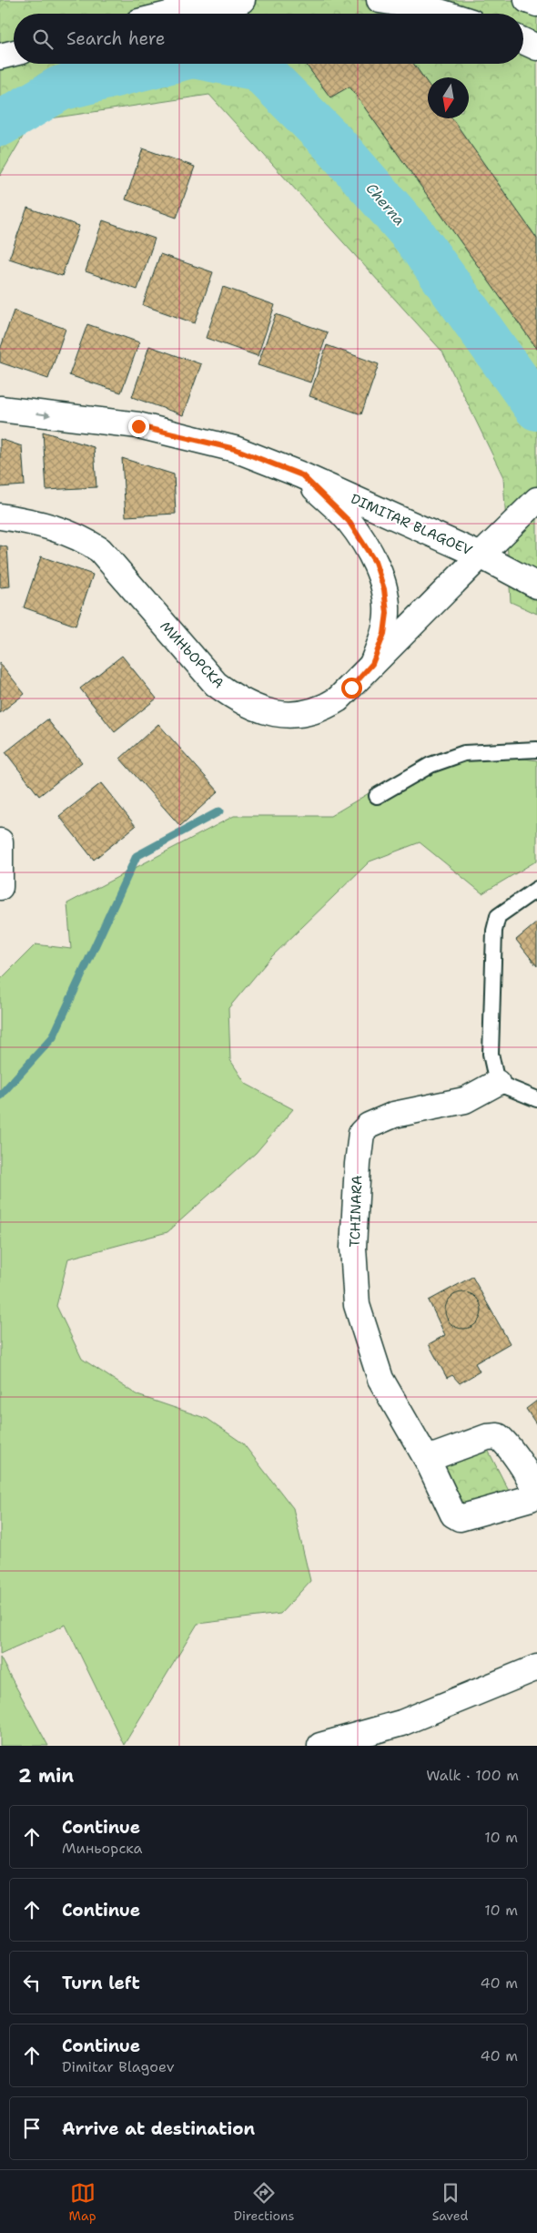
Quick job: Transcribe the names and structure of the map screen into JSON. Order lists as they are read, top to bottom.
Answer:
{
  "streets": {
    "street": ["DIMITAR BLAGOEV", "МИНЬОРСКА", "TCHINARA"]
  },
  "crossings": [
    ["DIMITAR BLAGOEV", "МИНЬОРСКА"]
  ],
  "one_way": ["DIMITAR BLAGOEV"],
  "water": ["Cherna"],
  "north": "bottom",
  "page": {
    "search": "Search here",
    "heading": ["2 min", "Walk · 100 m"],
    "list": [
      ["Continue", "Миньорска", "10 m"],
      ["Continue", "10 m"],
      ["Turn left", "40 m"],
      ["Continue", "Dimitar Blagoev", "40 m"],
      "Arrive at destination"
    ],
    "nav": ["Map", "Directions", "Saved"]
  }
}
